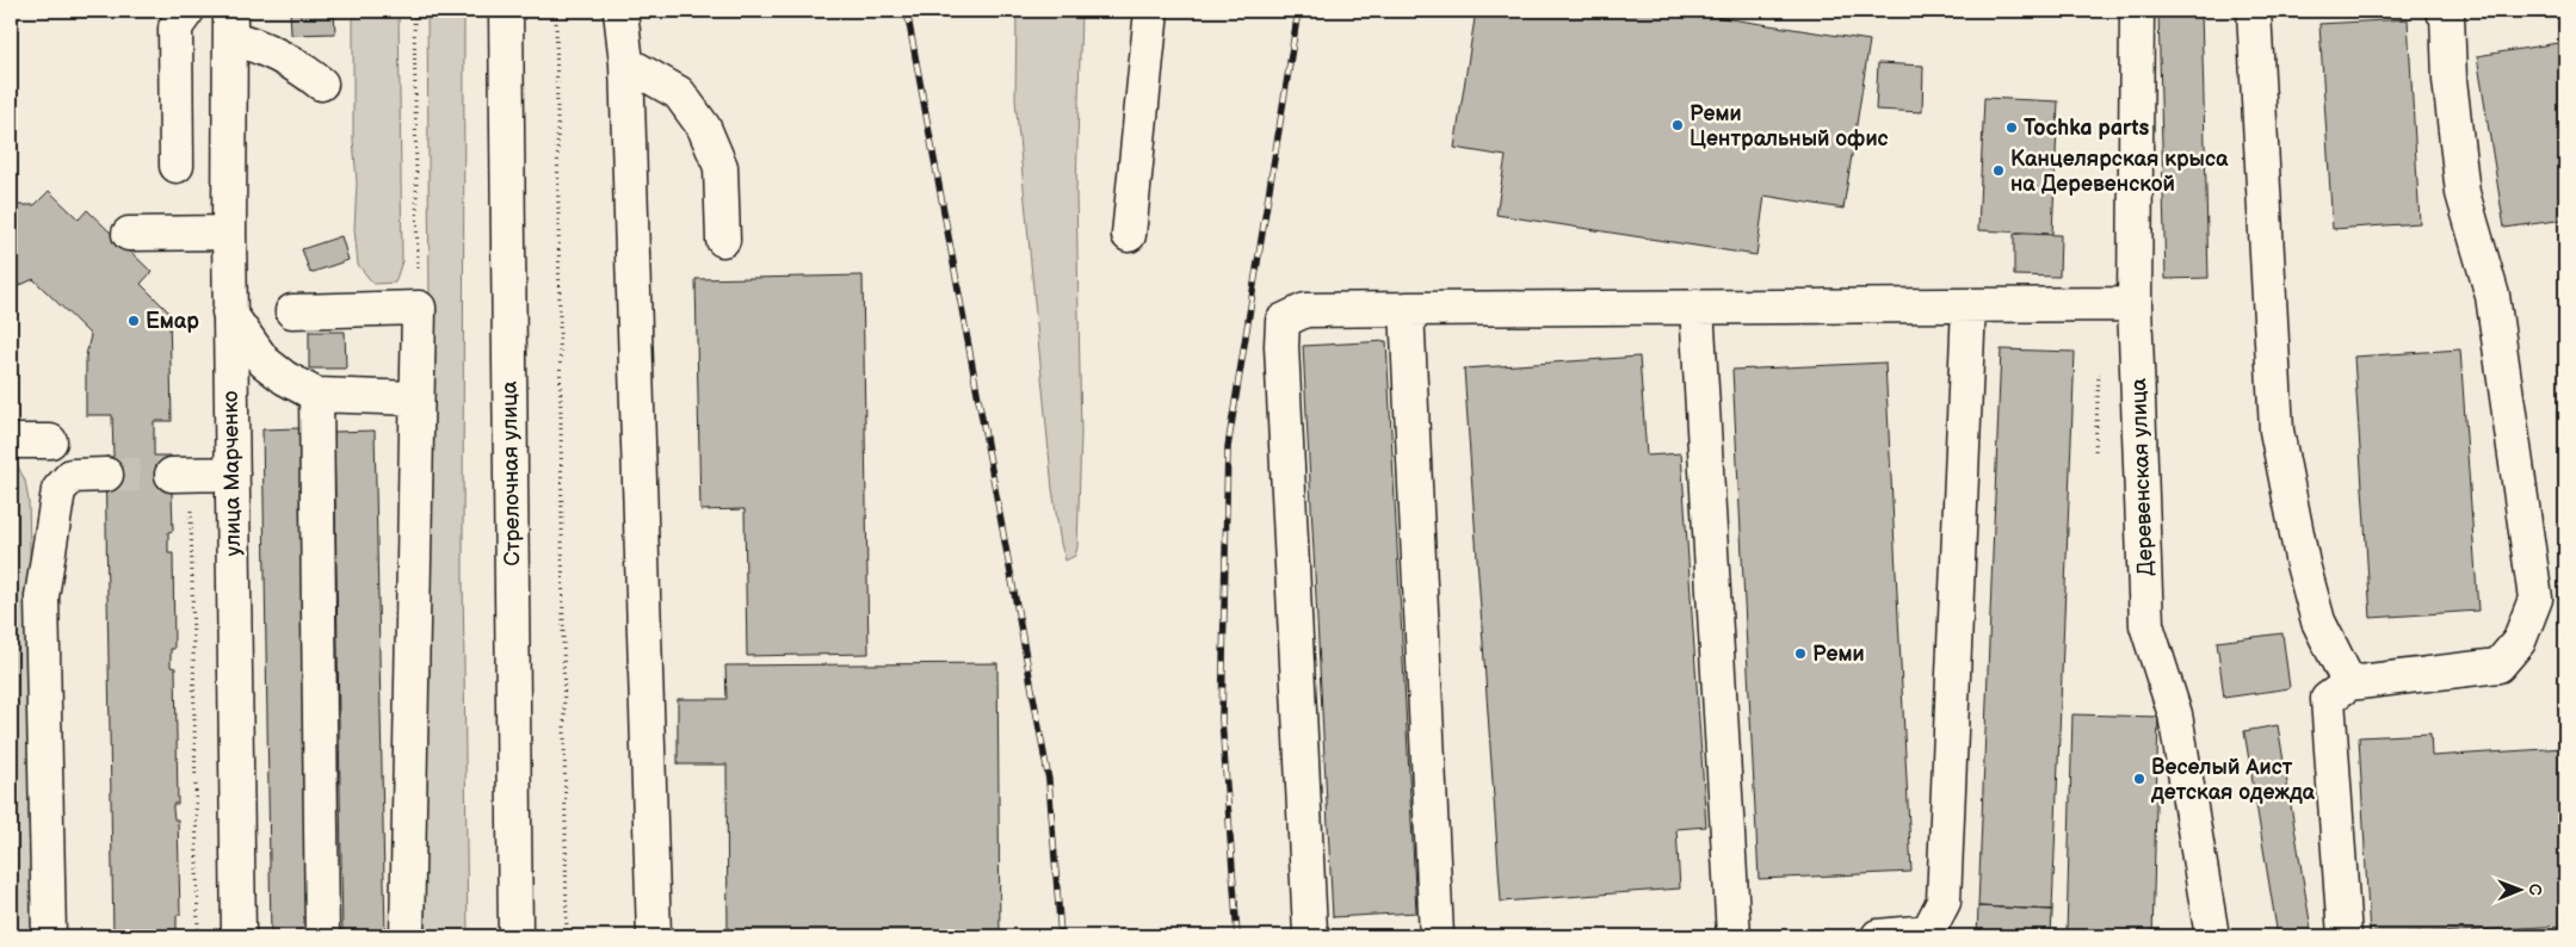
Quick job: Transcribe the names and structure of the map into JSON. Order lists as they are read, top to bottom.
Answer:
{
  "streets": {
    "main road": ["улица Марченко", "Стрелочная улица", "Деревенская улица"]
  },
  "places": [
    "Реми Центральный офис",
    "Tochka parts",
    "Канцелярская крыса на Деревенской",
    "Емар",
    "Реми",
    "Веселый Аист детская одежда"
  ],
  "north": "right"
}
